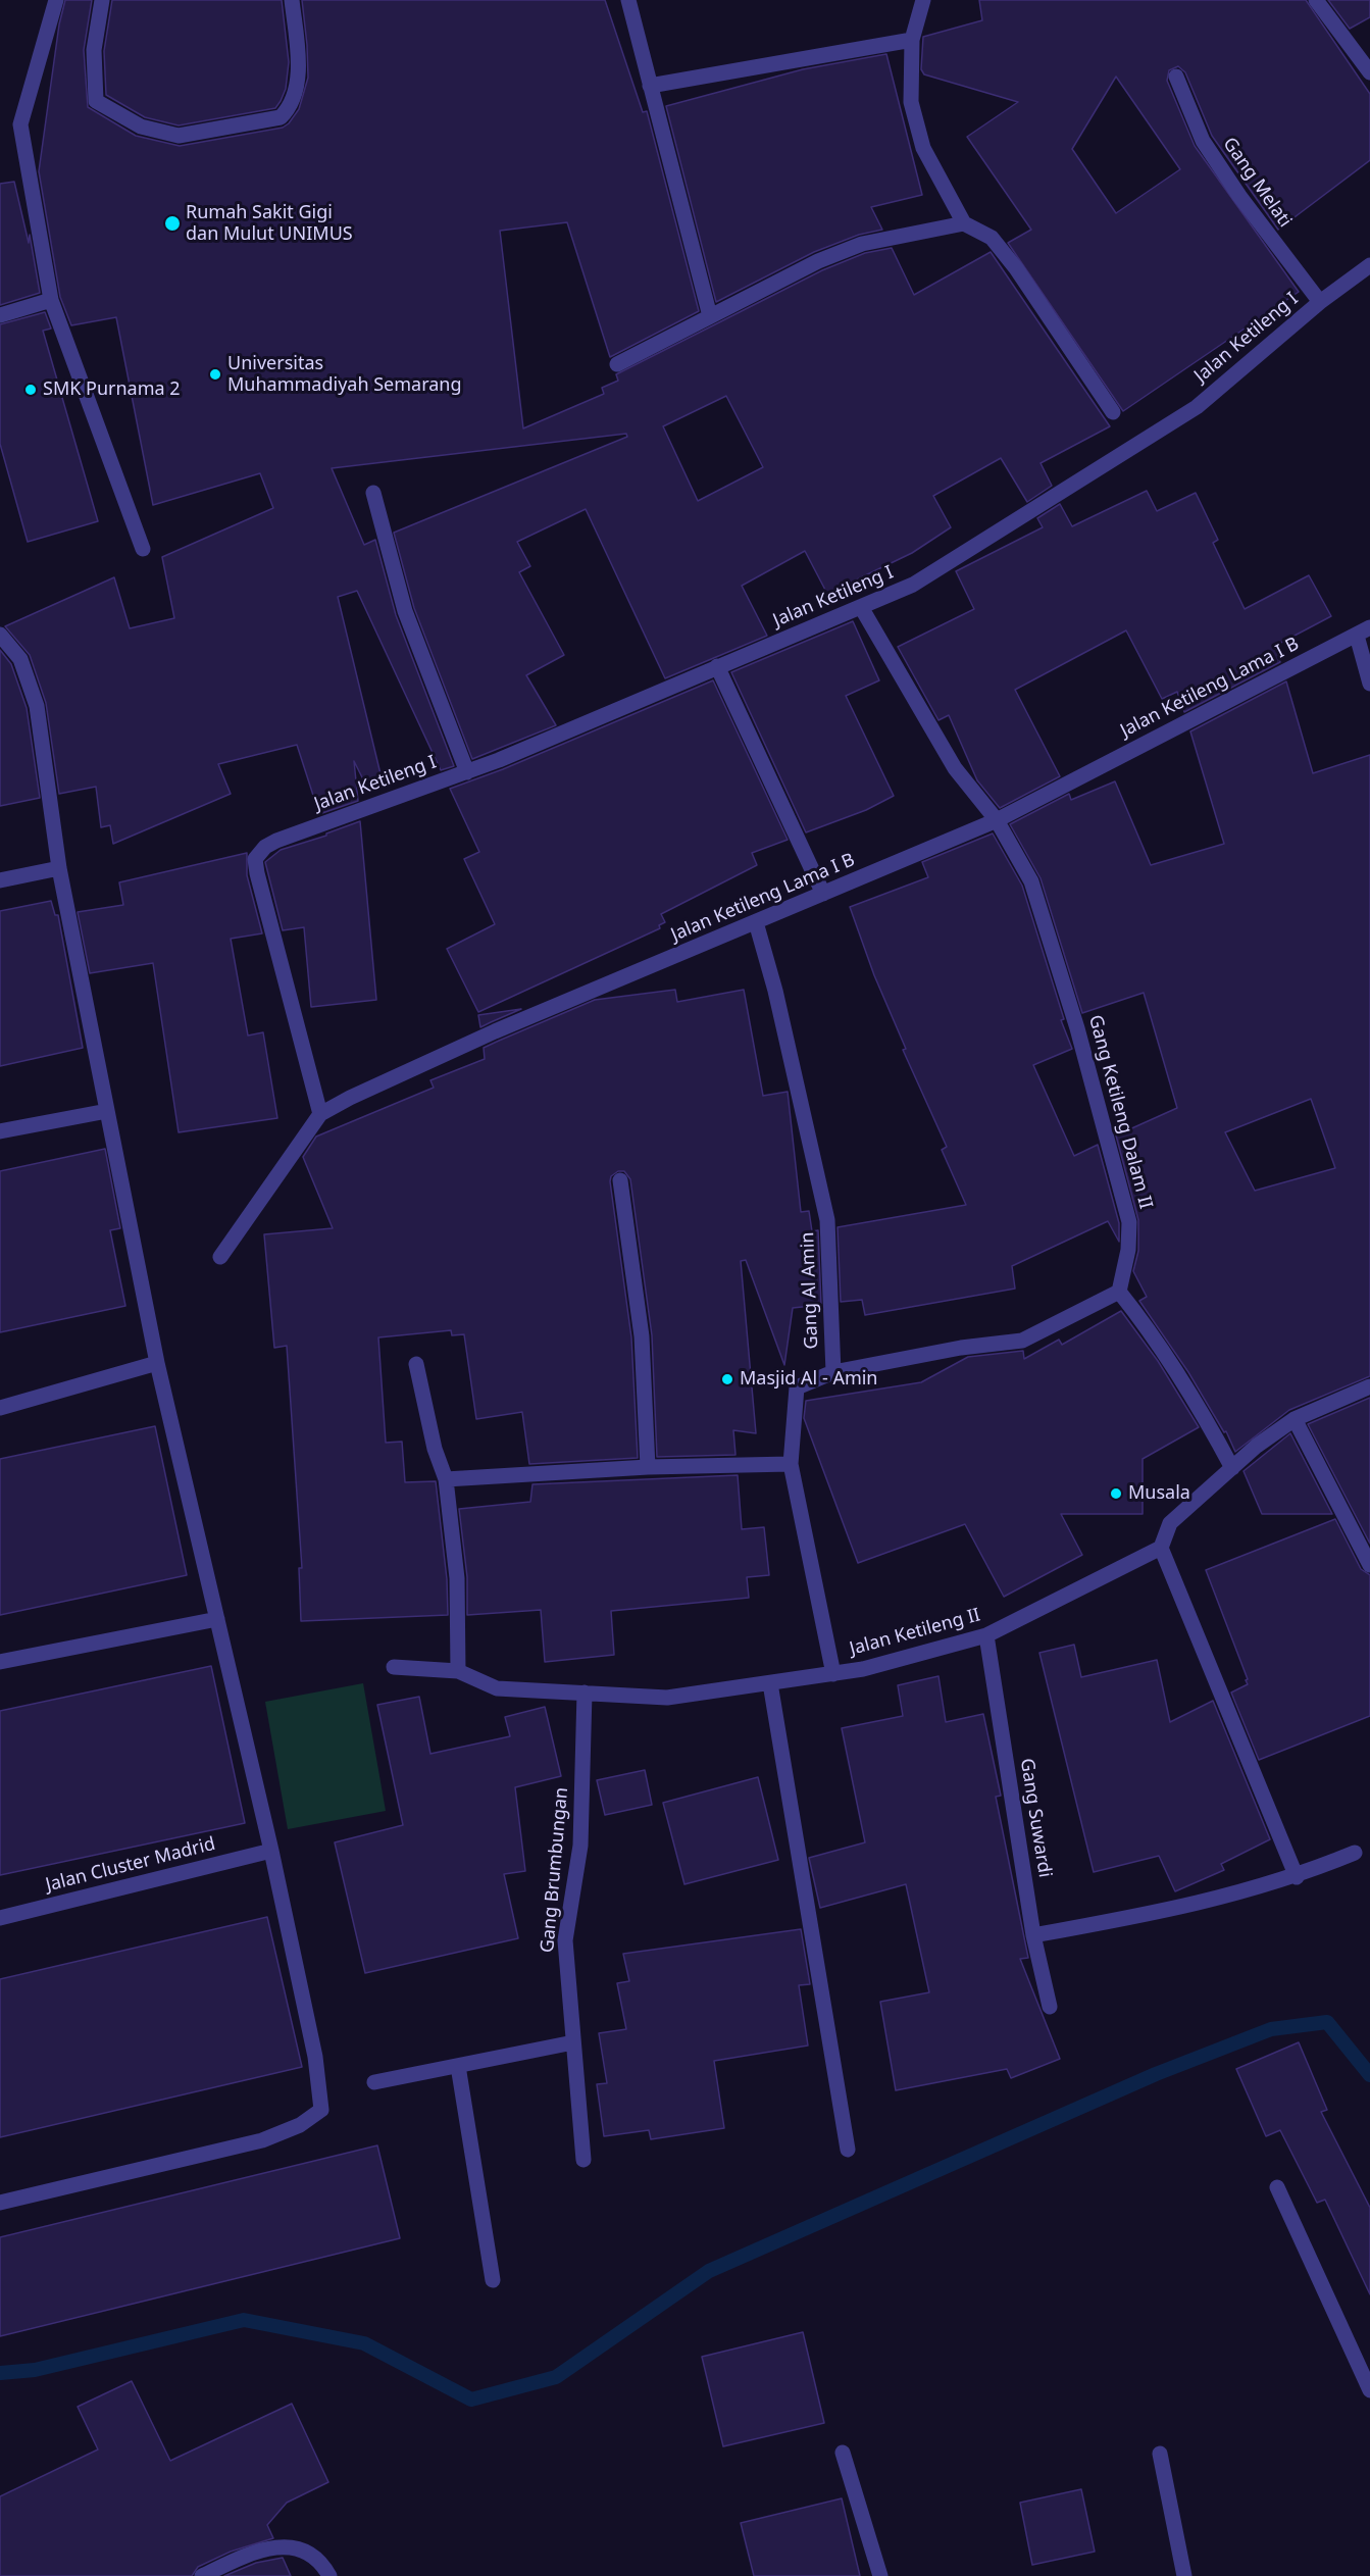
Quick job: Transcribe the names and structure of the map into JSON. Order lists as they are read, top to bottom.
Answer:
{
  "streets": {
    "street": [
      "Gang Melati",
      "Jalan Ketileng I",
      "Jalan Ketileng Lama I B",
      "Gang Ketileng Dalam II",
      "Gang Al Amin",
      "Jalan Ketileng II",
      "Gang Suwardi",
      "Jalan Cluster Madrid",
      "Gang Brumbungan"
    ]
  },
  "crossings": [
    ["Gang Melati", "Jalan Ketileng I"],
    ["Jalan Ketileng I", "Jalan Ketileng Lama I B"],
    ["Jalan Ketileng I", "Gang Ketileng Dalam II"],
    ["Jalan Ketileng Lama I B", "Gang Ketileng Dalam II"],
    ["Jalan Ketileng Lama I B", "Gang Al Amin"],
    ["Gang Al Amin", "Jalan Ketileng II"],
    ["Jalan Ketileng II", "Gang Suwardi"],
    ["Jalan Ketileng II", "Gang Brumbungan"]
  ],
  "places": [
    "Rumah Sakit Gigi dan Mulut UNIMUS",
    "Universitas Muhammadiyah Semarang",
    "SMK Purnama 2",
    "Masjid Al - Amin",
    "Musala"
  ]
}
